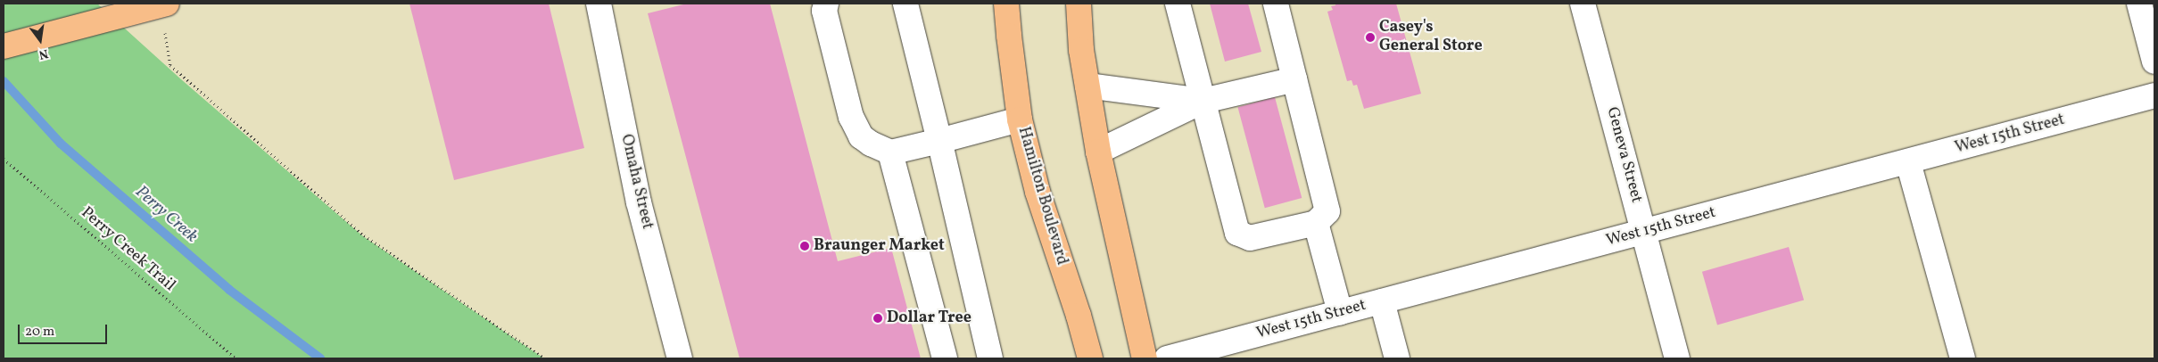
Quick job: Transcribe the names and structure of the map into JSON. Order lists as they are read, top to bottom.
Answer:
{
  "streets": {
    "main road": ["Hamilton Boulevard"],
    "street": ["West 15th Street", "Geneva Street", "Omaha Street"],
    "path": ["Perry Creek Trail"]
  },
  "crossings": [
    ["West 15th Street", "Geneva Street"]
  ],
  "water": ["Perry Creek"],
  "places": ["Casey's General Store", "Braunger Market", "Dollar Tree"],
  "scale_bar": "20 m",
  "north": "bottom"
}
